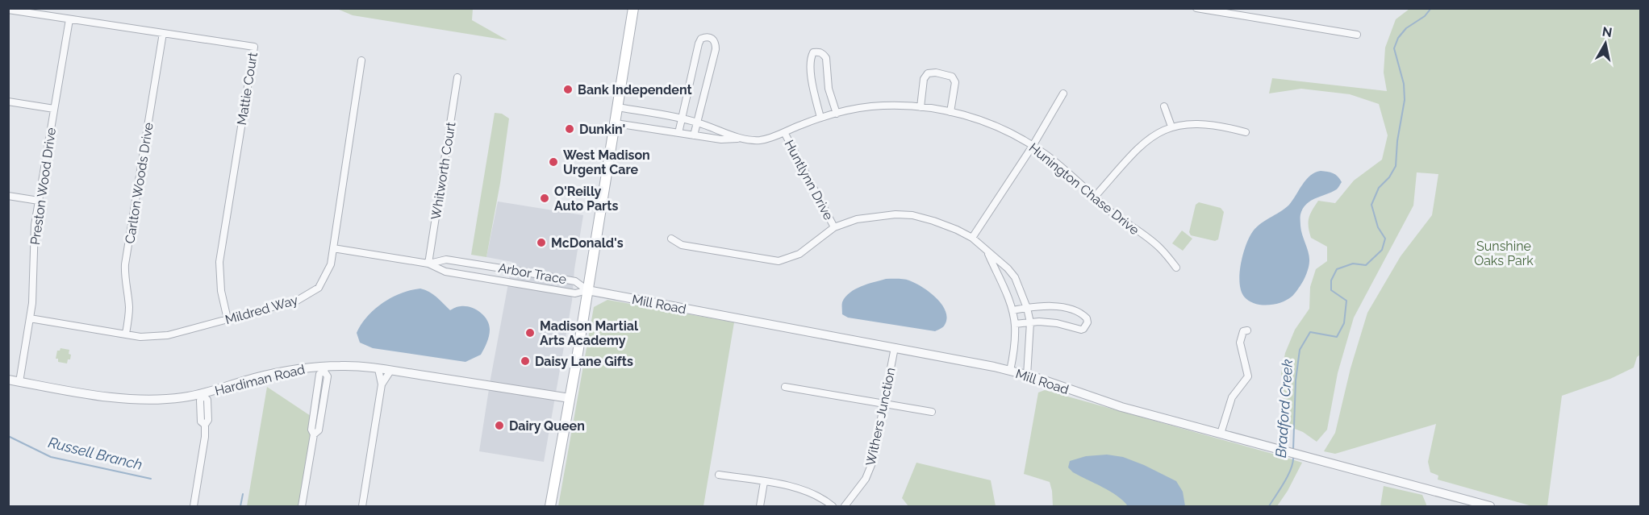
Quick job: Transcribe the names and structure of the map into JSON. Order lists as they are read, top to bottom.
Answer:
{
  "streets": {
    "street": [
      "Mattie Court",
      "Whitworth Court",
      "Huntlynn Drive",
      "Carlton Woods Drive",
      "Preston Wood Drive",
      "Hunington Chase Drive",
      "Arbor Trace",
      "Mill Road",
      "Mildred Way",
      "Hardiman Road",
      "Withers Junction"
    ]
  },
  "crossings": [
    ["Mattie Court", "Carlton Woods Drive"],
    ["Mattie Court", "Preston Wood Drive"],
    ["Mattie Court", "Mildred Way"],
    ["Whitworth Court", "Arbor Trace"],
    ["Huntlynn Drive", "Hunington Chase Drive"],
    ["Carlton Woods Drive", "Mildred Way"],
    ["Preston Wood Drive", "Mildred Way"],
    ["Preston Wood Drive", "Hardiman Road"],
    ["Arbor Trace", "Mill Road"],
    ["Arbor Trace", "Mildred Way"],
    ["Mill Road", "Withers Junction"]
  ],
  "water": ["Bradford Creek", "Russell Branch"],
  "parks": ["Sunshine Oaks Park"],
  "places": [
    "Bank Independent",
    "Dunkin'",
    "West Madison Urgent Care",
    "O'Reilly Auto Parts",
    "McDonald's",
    "Madison Martial Arts Academy",
    "Daisy Lane Gifts",
    "Dairy Queen"
  ],
  "north": "top"
}
